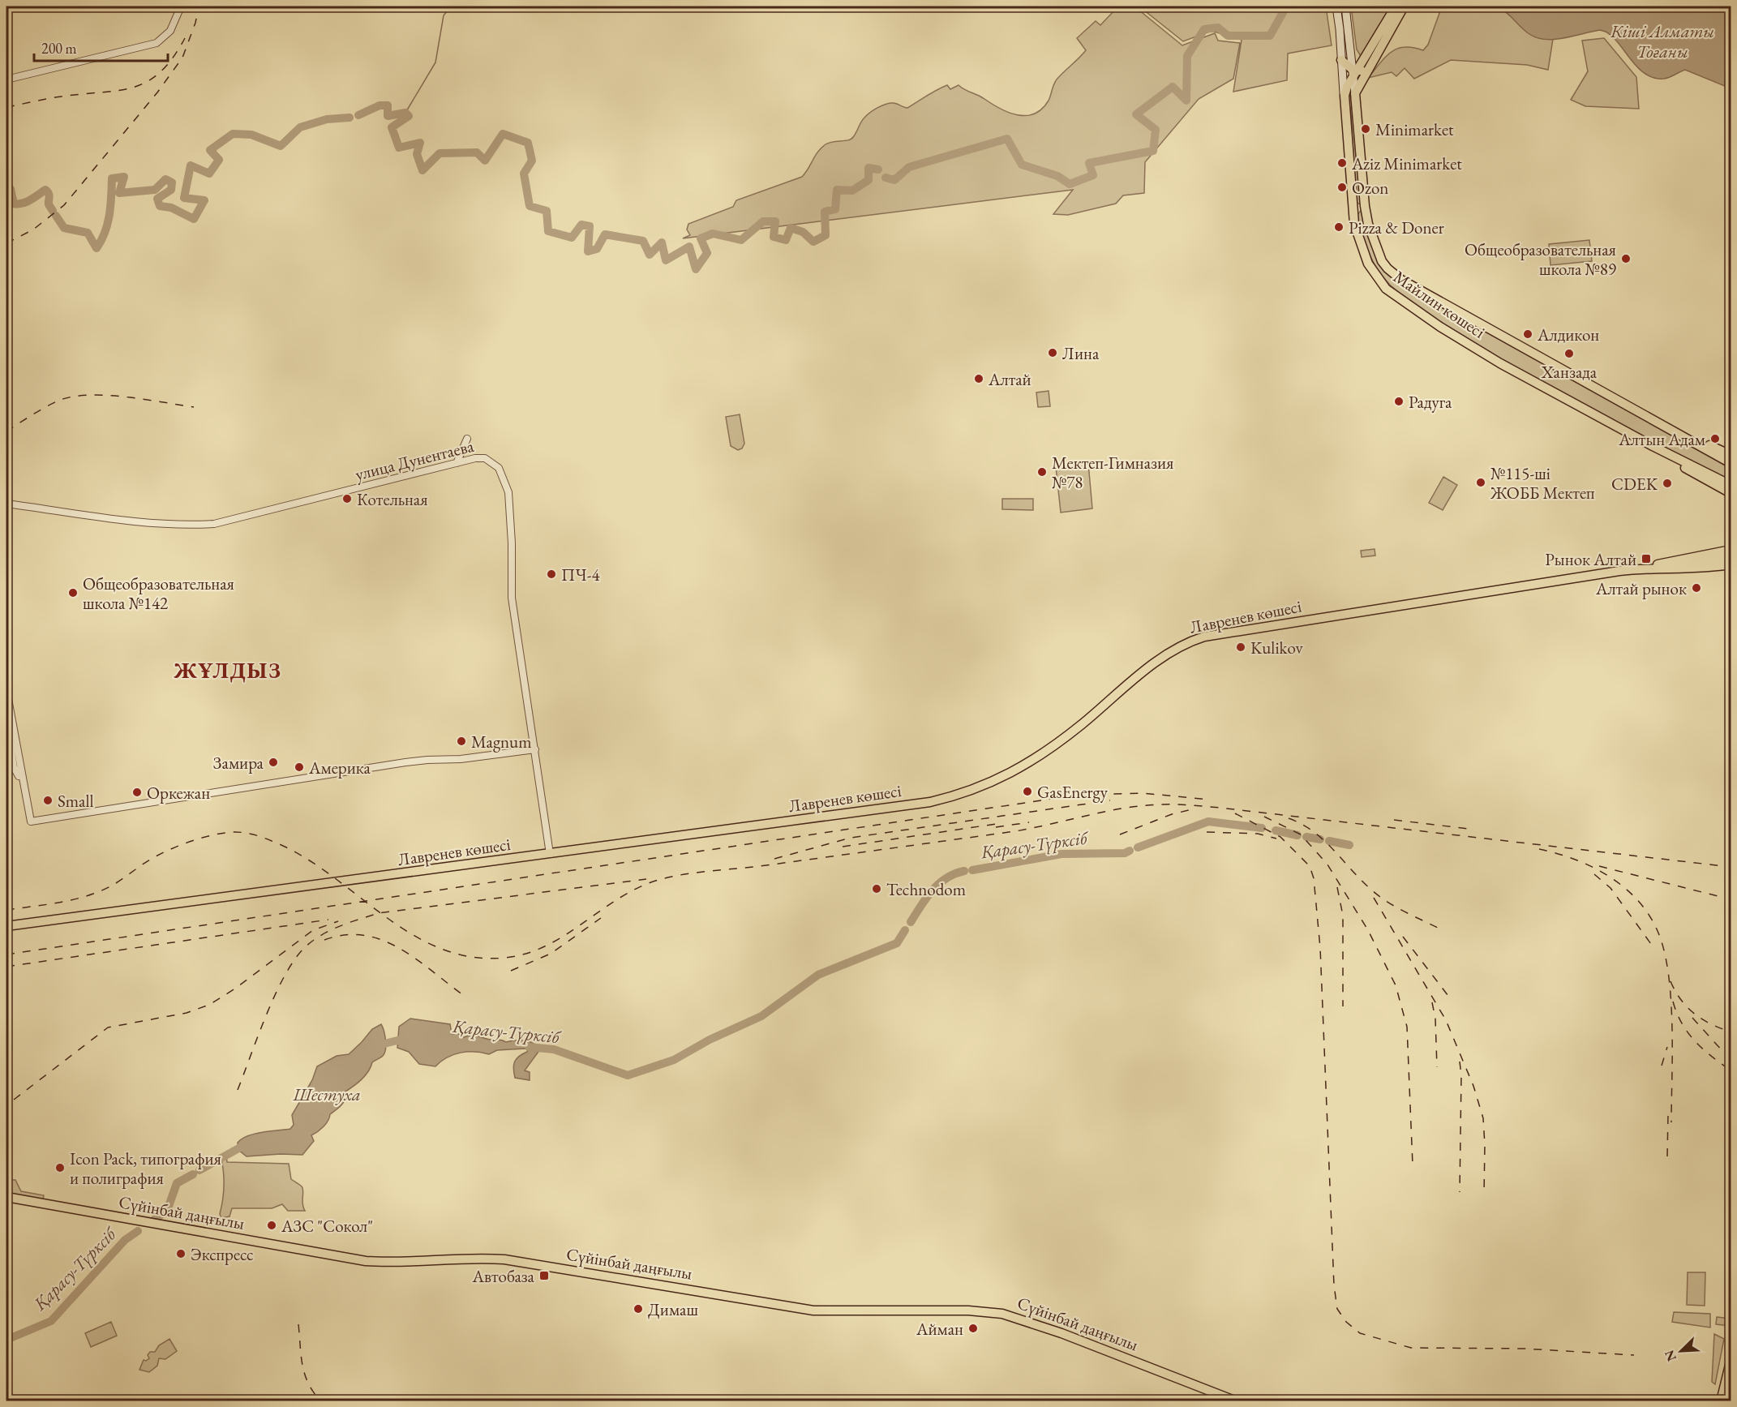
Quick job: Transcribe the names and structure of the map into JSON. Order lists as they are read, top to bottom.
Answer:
{
  "streets": {
    "main road": ["Майлин көшесі", "Лавренев көшесі", "Сүйінбай даңғылы"],
    "street": ["улица Дунентаева"]
  },
  "crossings": [
    ["улица Дунентаева", "Лавренев көшесі"]
  ],
  "districts": ["ЖҰЛДЫЗ"],
  "water": ["Кіші Алматы Тоғаны", "Қарасу-Түрксіб", "Шестуха"],
  "places": {
    "other": [
      "Minimarket",
      "Aziz Minimarket",
      "Ozon",
      "Pizza & Doner",
      "Общеобразовательная школа №89",
      "Алдикон",
      "Лина",
      "Ханзада",
      "Алтай",
      "Радуга",
      "Алтын Адам",
      "Мектеп-Гимназия №78",
      "№115-ші ЖОББ Мектеп",
      "CDEK",
      "Котельная",
      "ПЧ-4",
      "Алтай рынок",
      "Общеобразовательная школа №142",
      "Kulikov",
      "Magnum",
      "Замира",
      "Америка",
      "GasEnergy",
      "Оркежан",
      "Small",
      "Technodom",
      "Icon Pack, типография и полиграфия",
      "АЗС \"Сокол\"",
      "Экспресс",
      "Димаш",
      "Айман"
    ],
    "transit": ["Рынoк Алтай", "Автобаза"]
  },
  "scale_bar": "200 m",
  "north": "bottom left"
}
